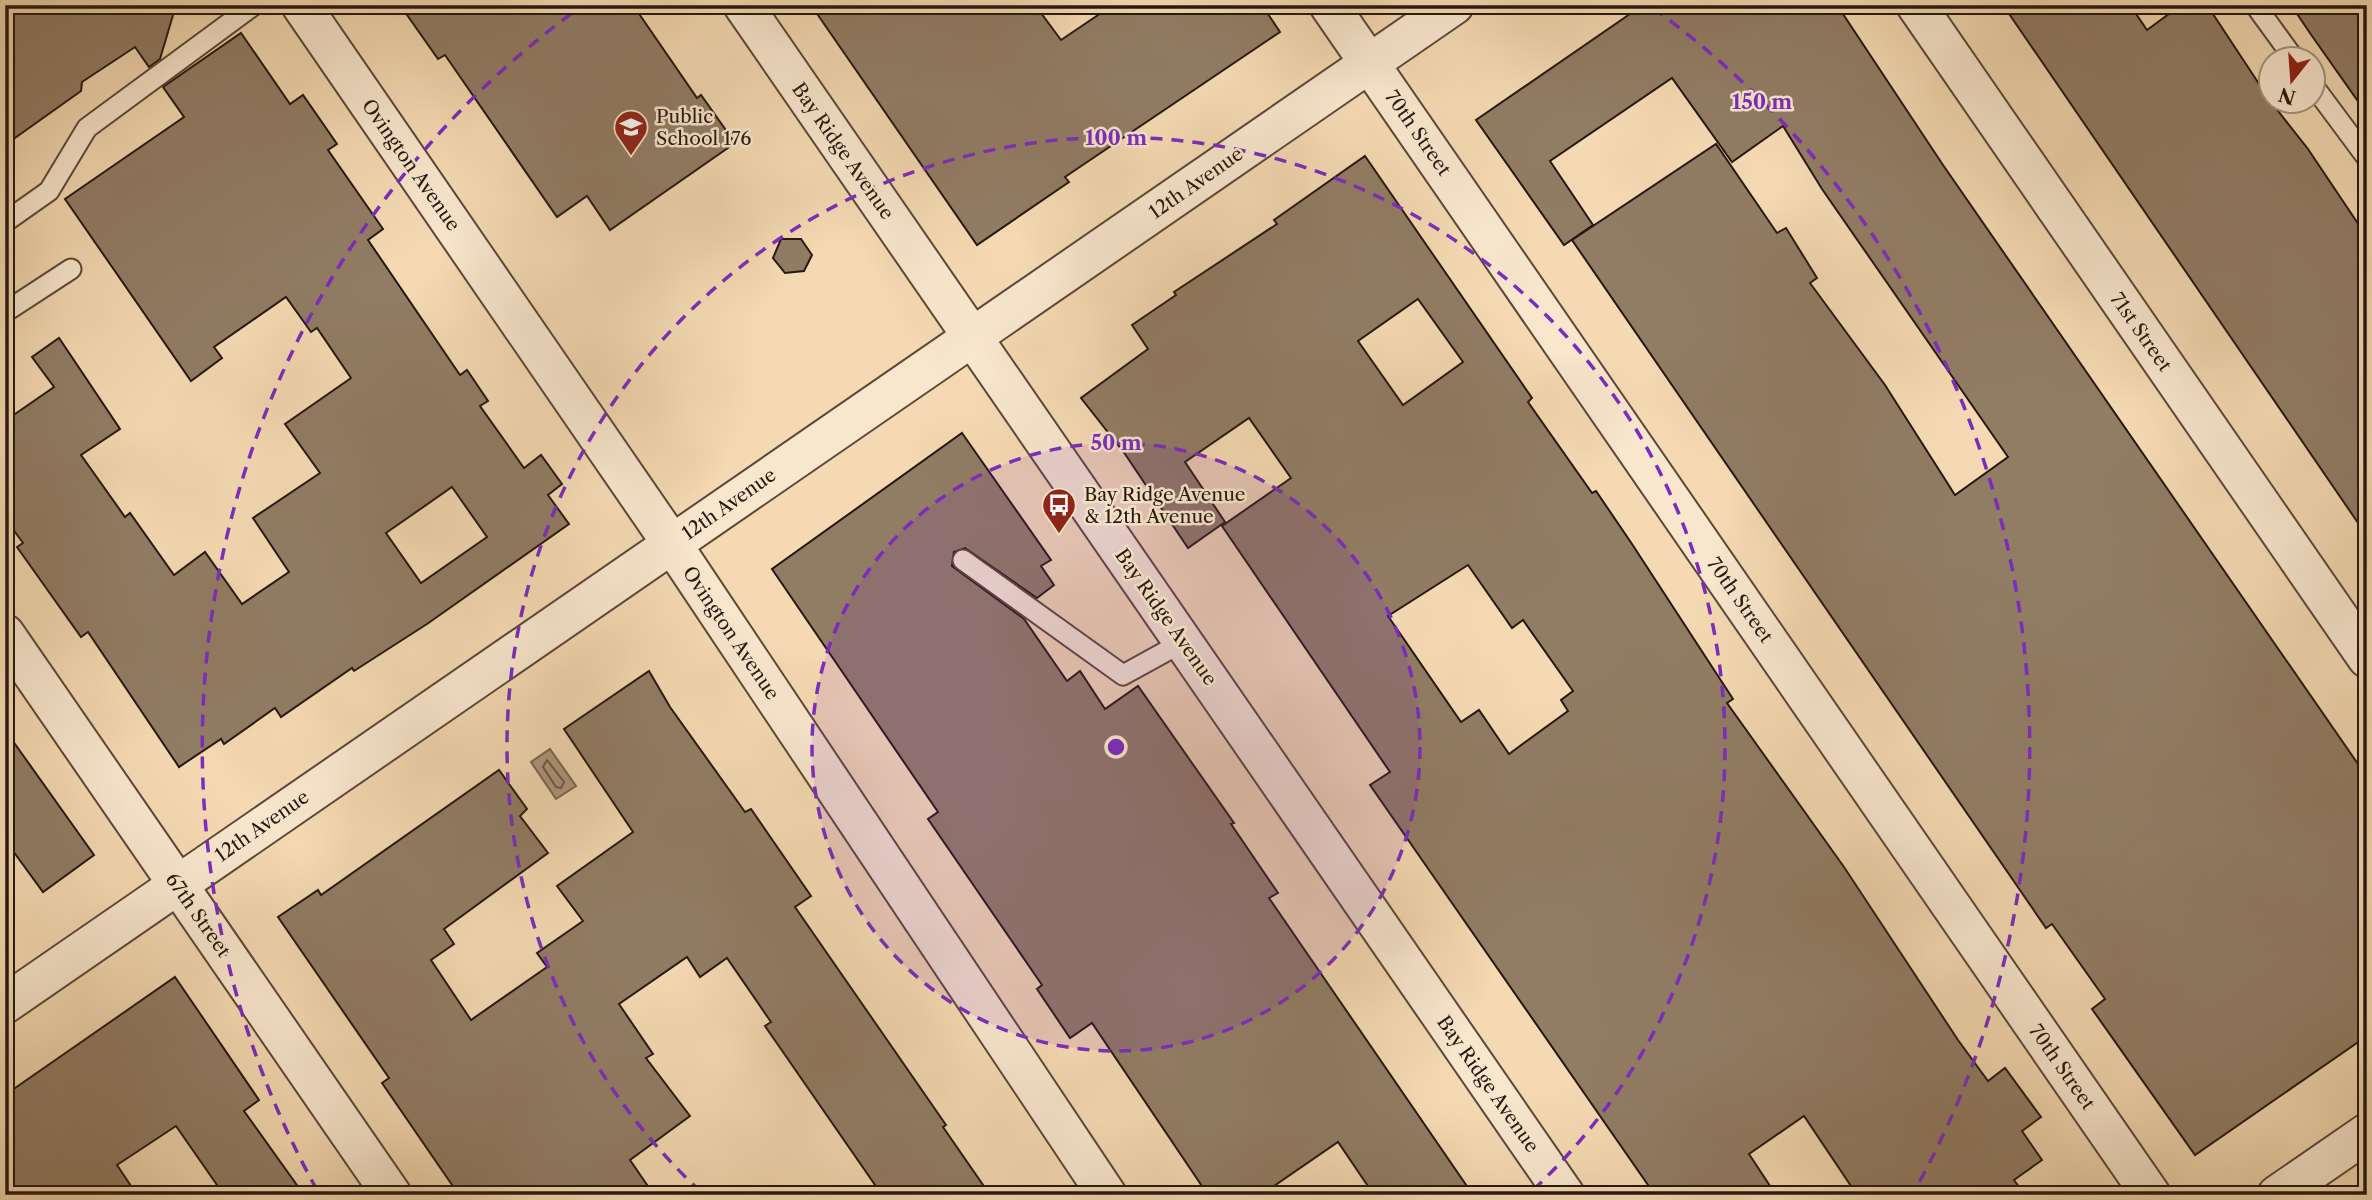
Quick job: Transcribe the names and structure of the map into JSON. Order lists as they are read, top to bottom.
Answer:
{
  "streets": {
    "street": [
      "70th Street",
      "Bay Ridge Avenue",
      "Ovington Avenue",
      "12th Avenue",
      "71st Street",
      "67th Street"
    ]
  },
  "crossings": [
    ["70th Street", "12th Avenue"],
    ["Bay Ridge Avenue", "12th Avenue"],
    ["Ovington Avenue", "12th Avenue"],
    ["12th Avenue", "67th Street"]
  ],
  "places": {
    "school or university": ["Public School 176"],
    "bus stop": ["Bay Ridge Avenue & 12th Avenue"]
  },
  "north": "bottom",
  "rings": ["150 m", "100 m", "50 m"]
}
